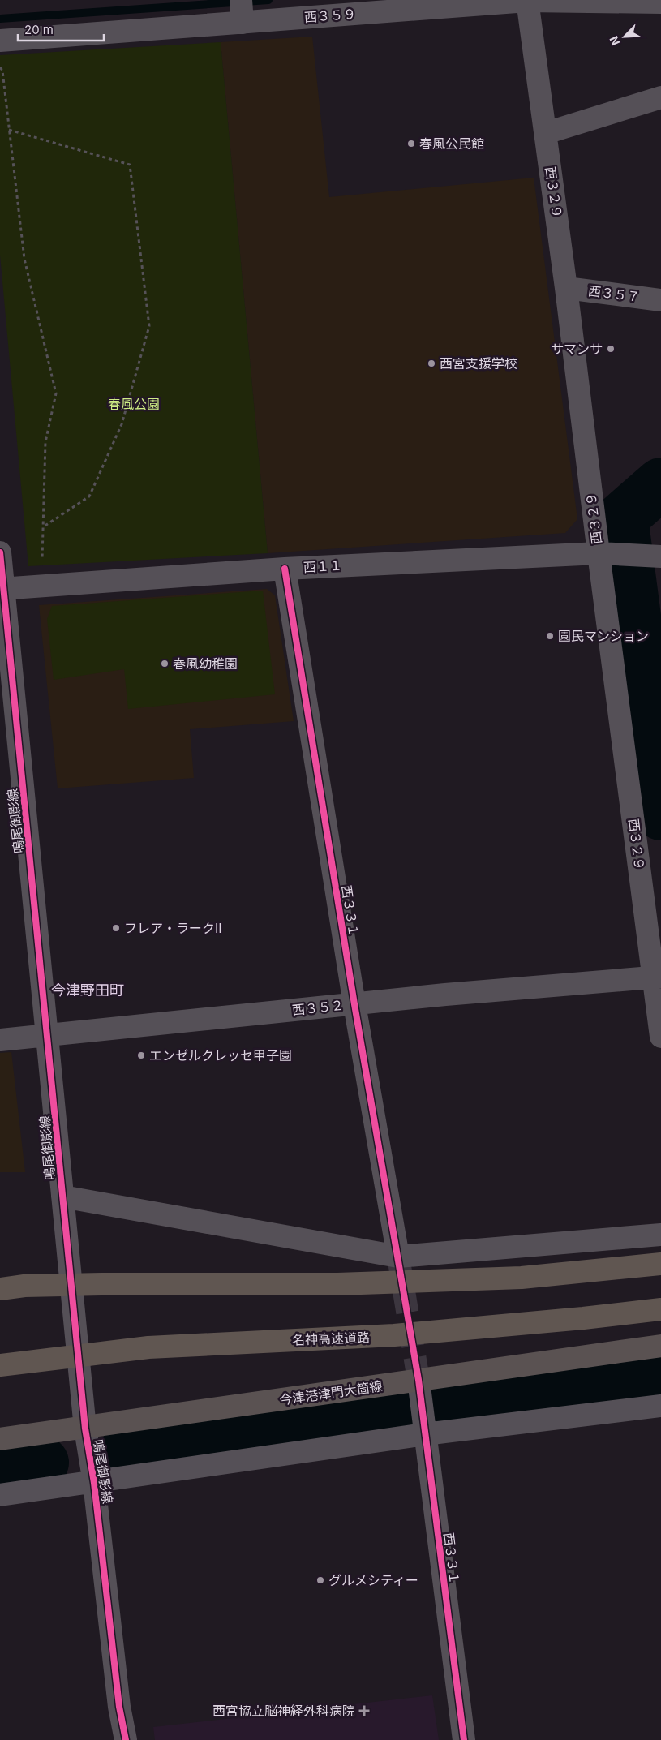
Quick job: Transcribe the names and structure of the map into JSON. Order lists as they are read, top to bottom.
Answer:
{
  "streets": {
    "highway": ["名神高速道路"],
    "main road": ["今津港津門大箇線"],
    "street": [
      "西３５９",
      "西３２９",
      "西３５７",
      "西１１",
      "鳴尾御影線",
      "西３３１",
      "西３５２"
    ]
  },
  "crossings": [
    ["西３５９", "西３２９"],
    ["西３２９", "西３５７"],
    ["西３２９", "西１１"],
    ["西３２９", "西３５２"],
    ["西１１", "鳴尾御影線"],
    ["西１１", "西３３１"],
    ["鳴尾御影線", "西３５２"],
    ["鳴尾御影線", "今津港津門大箇線"],
    ["西３３１", "西３５２"],
    ["西３３１", "今津港津門大箇線"]
  ],
  "districts": ["今津野田町"],
  "parks": ["春風公園"],
  "places": {
    "other": [
      "春風公民館",
      "サマンサ",
      "西宮支援学校",
      "園民マンション",
      "春風幼稚園",
      "フレア・ラークⅡ",
      "エンゼルクレッセ甲子園",
      "グルメシティー"
    ],
    "health": ["西宮協立脳神経外科病院"]
  },
  "scale_bar": "20 m",
  "north": "bottom left"
}
